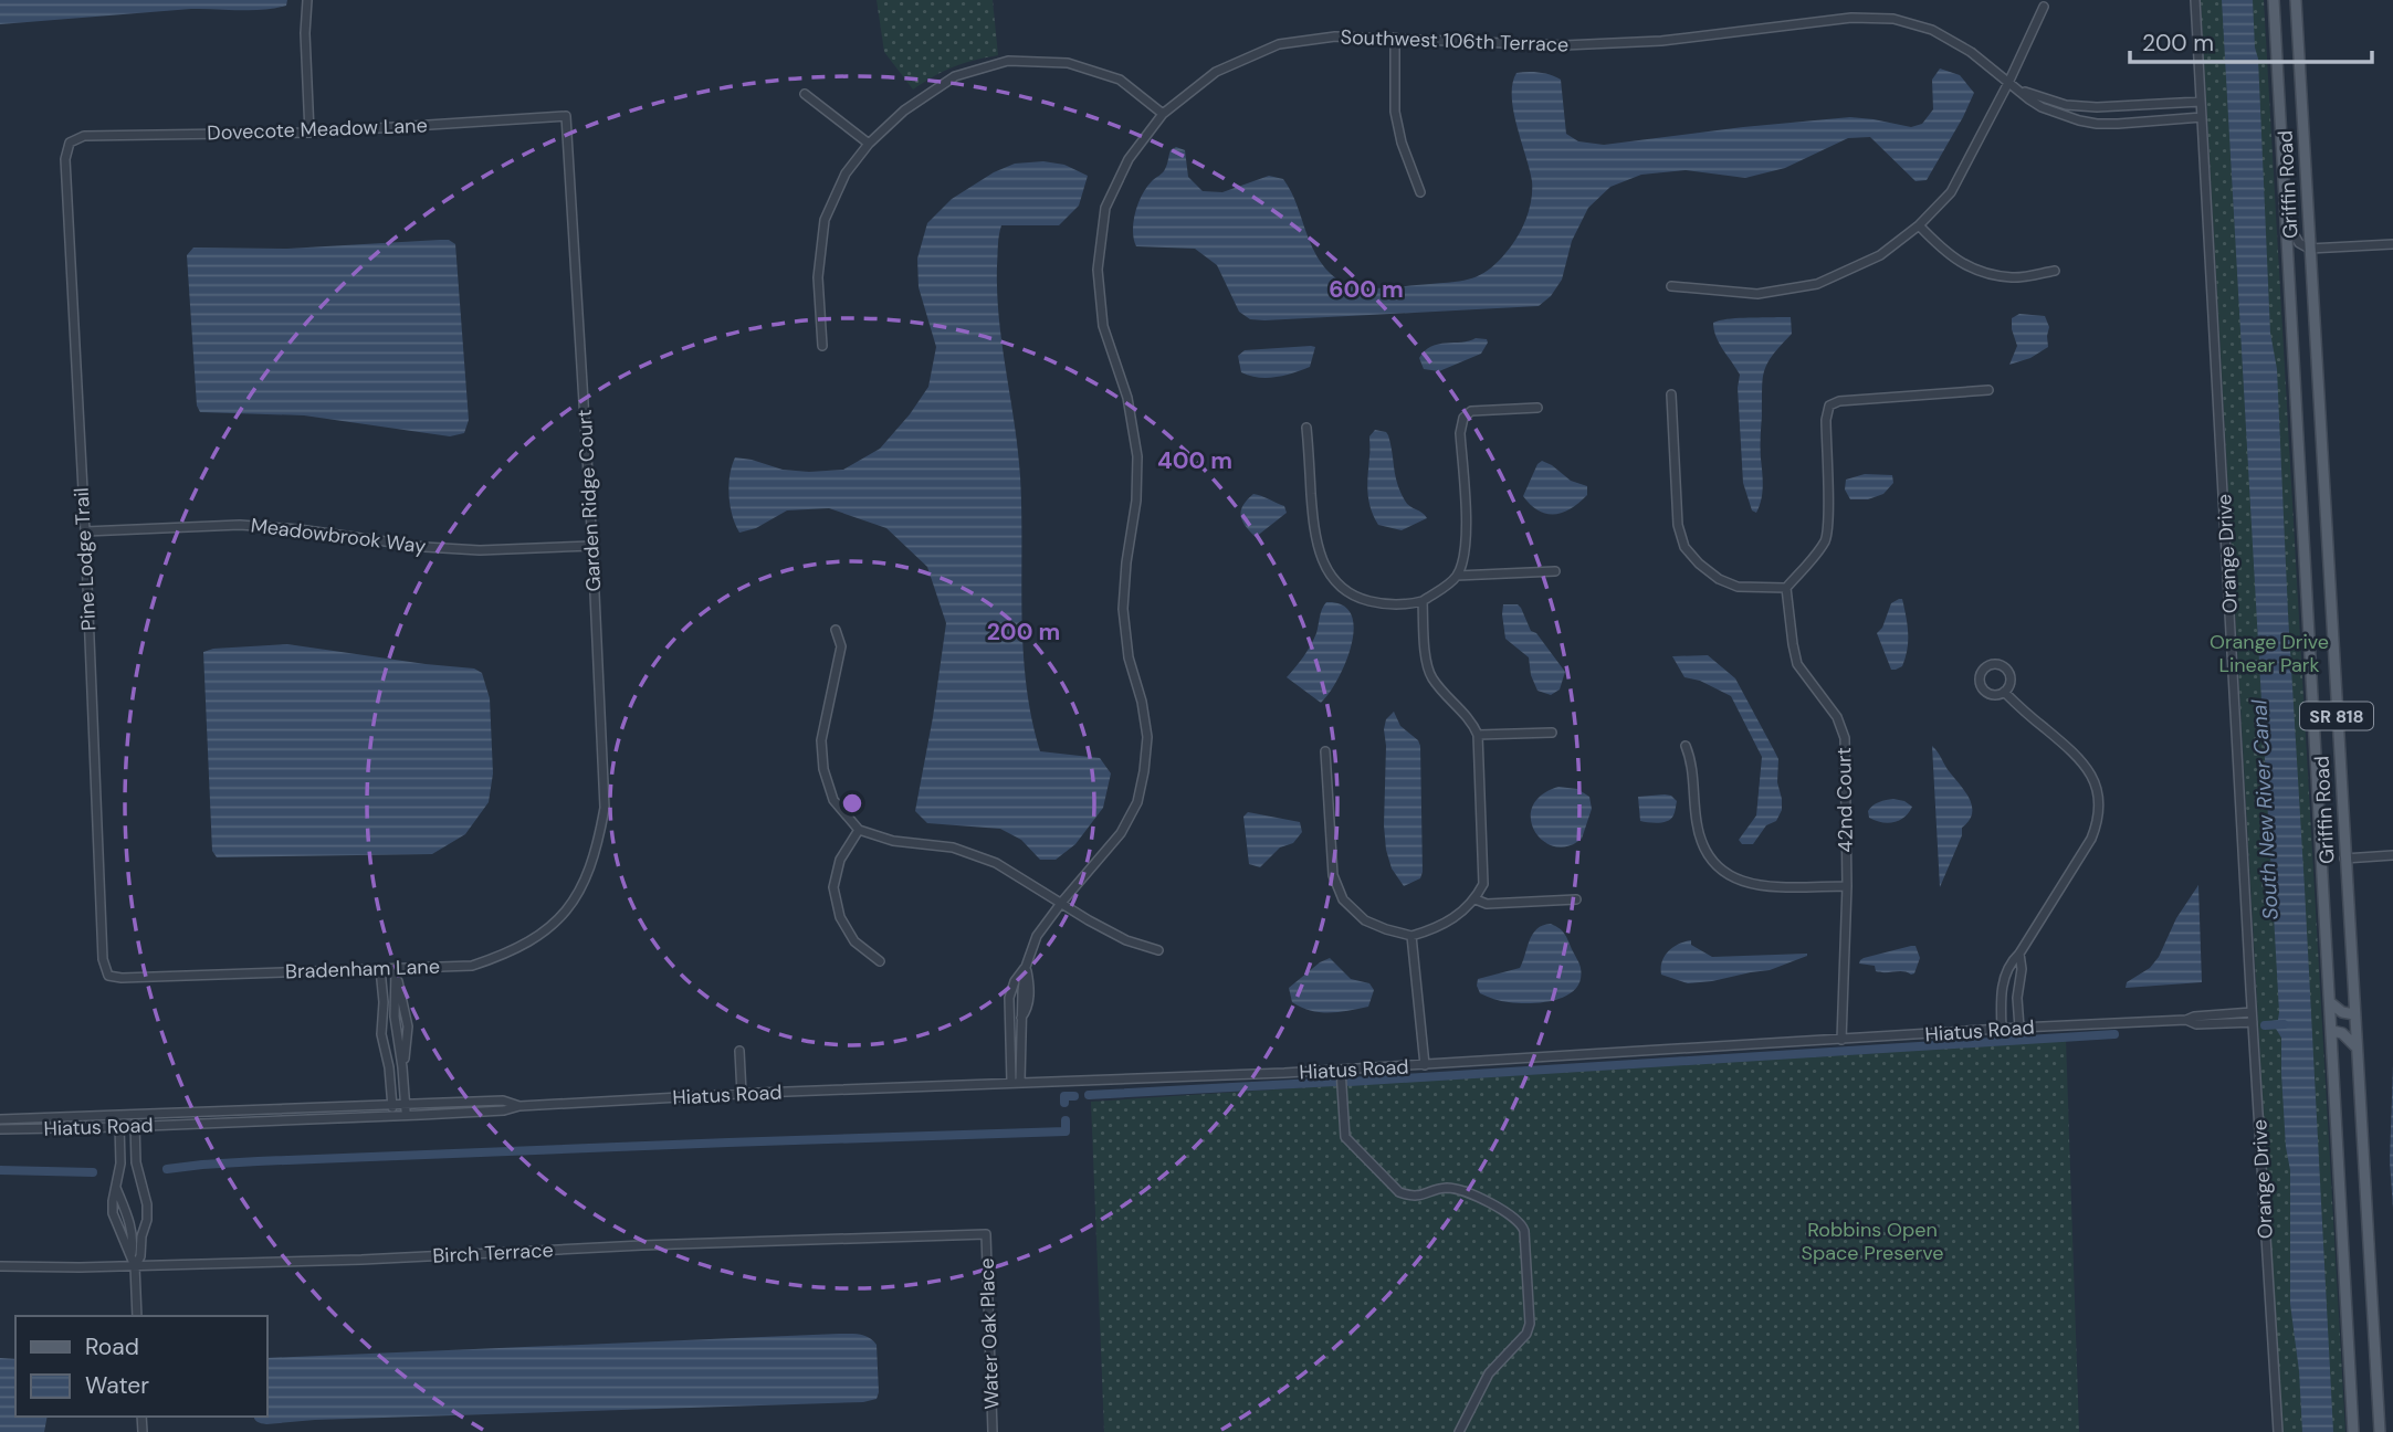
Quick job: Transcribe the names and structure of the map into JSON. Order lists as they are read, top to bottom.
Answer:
{
  "streets": {
    "main road": ["Griffin Road", "SR 818"],
    "street": [
      "Southwest 106th Terrace",
      "Dovecote Meadow Lane",
      "Garden Ridge Court",
      "Meadowbrook Way",
      "Orange Drive",
      "Pine Lodge Trail",
      "42nd Court",
      "Bradenham Lane",
      "Hiatus Road",
      "Birch Terrace",
      "Water Oak Place"
    ]
  },
  "crossings": [
    ["Southwest 106th Terrace", "Orange Drive"],
    ["Dovecote Meadow Lane", "Garden Ridge Court"],
    ["Dovecote Meadow Lane", "Pine Lodge Trail"],
    ["Garden Ridge Court", "Meadowbrook Way"],
    ["Garden Ridge Court", "Bradenham Lane"],
    ["Meadowbrook Way", "Pine Lodge Trail"],
    ["Orange Drive", "Hiatus Road"],
    ["Pine Lodge Trail", "Bradenham Lane"],
    ["42nd Court", "Hiatus Road"],
    ["Birch Terrace", "Water Oak Place"]
  ],
  "water": ["South New River Canal"],
  "parks": ["Orange Drive Linear Park", "Robbins Open Space Preserve"],
  "legend": ["Road", "Water"],
  "scale_bar": "200 m",
  "rings": ["600 m", "400 m", "200 m"]
}
